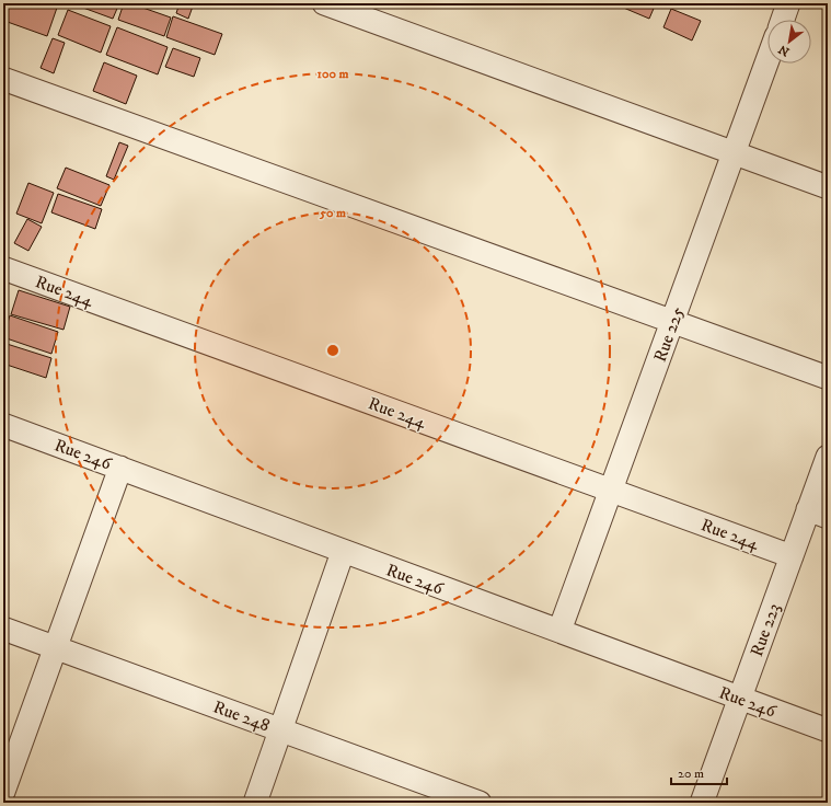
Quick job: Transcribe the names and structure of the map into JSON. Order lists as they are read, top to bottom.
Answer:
{
  "streets": {
    "street": [
      "Rue 244",
      "Rue 225",
      "Rue 246",
      "Rue 223",
      "Rue 248"
    ]
  },
  "crossings": [
    ["Rue 244", "Rue 225"],
    ["Rue 244", "Rue 223"],
    ["Rue 225", "Rue 246"],
    ["Rue 246", "Rue 223"]
  ],
  "scale_bar": "20 m",
  "north": "bottom left",
  "rings": ["100 m", "50 m"]
}
